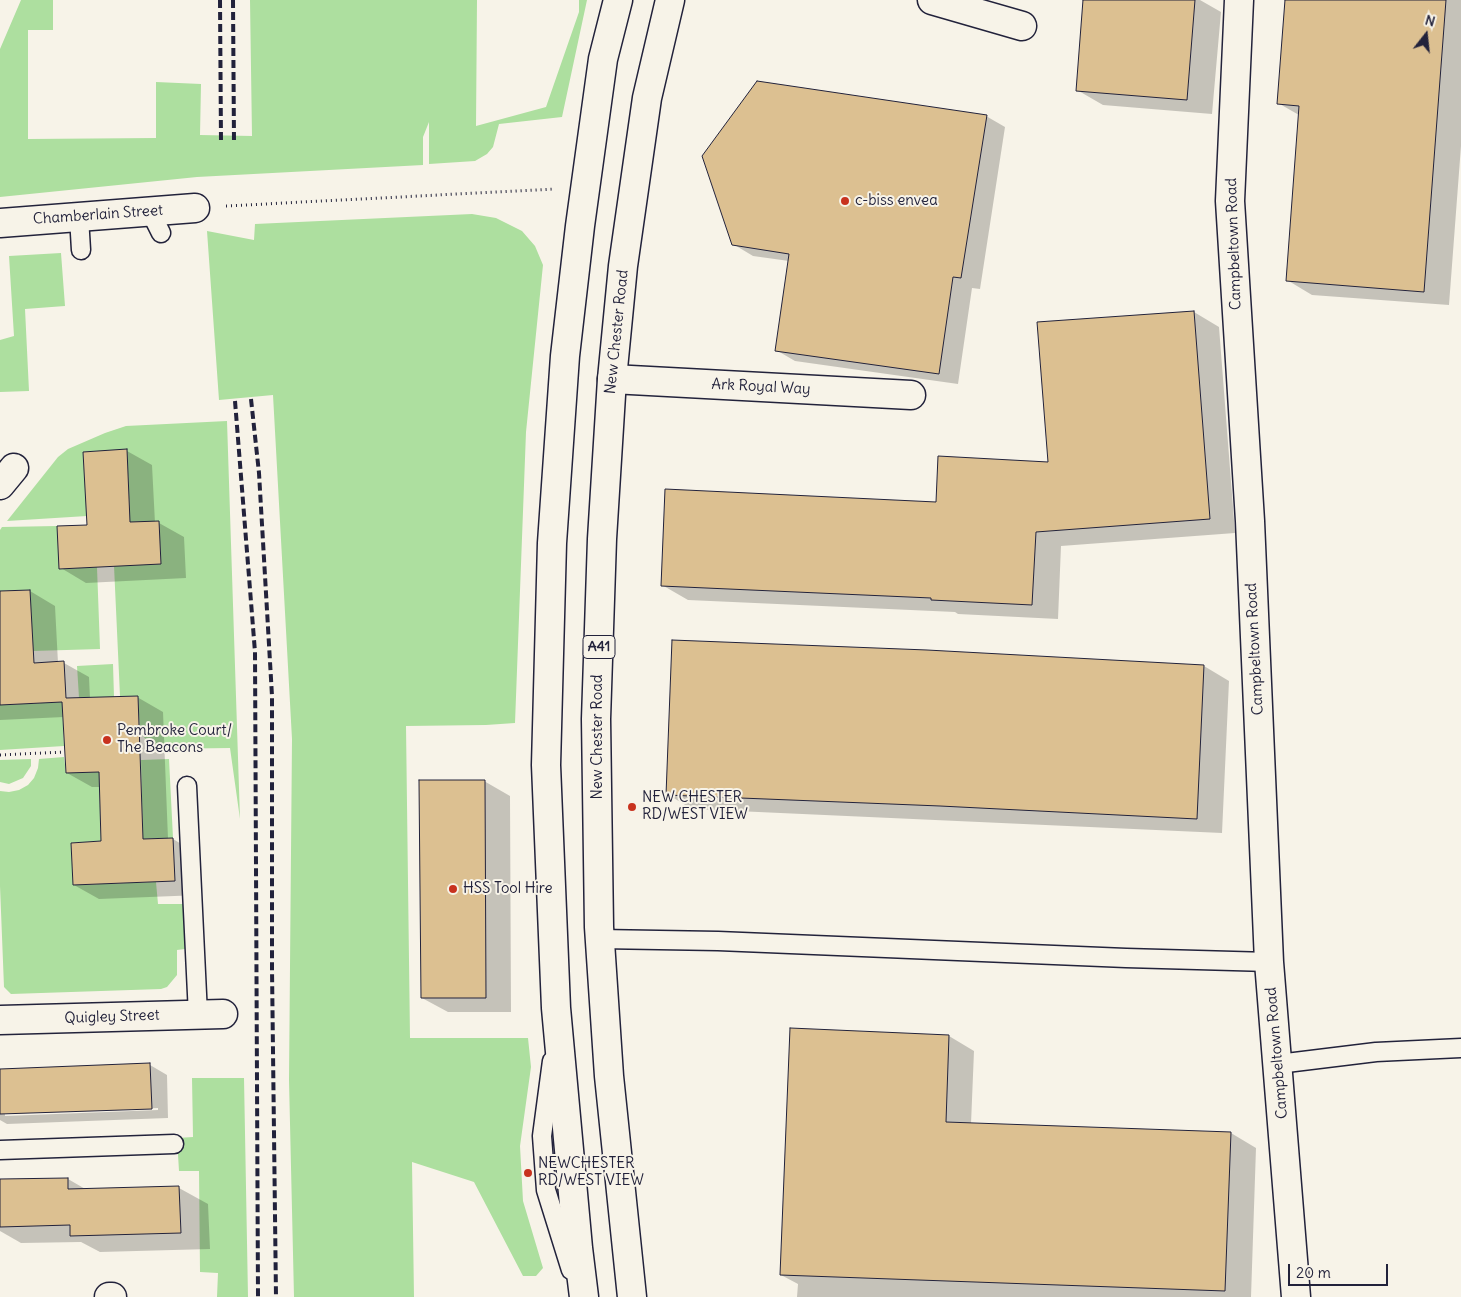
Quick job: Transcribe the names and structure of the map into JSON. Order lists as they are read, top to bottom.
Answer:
{
  "streets": {
    "main road": [
      "Chamberlain Street",
      "Campbeltown Road",
      "New Chester Road",
      "Ark Royal Way",
      "A41",
      "Quigley Street"
    ]
  },
  "crossings": [
    ["New Chester Road", "Ark Royal Way"]
  ],
  "places": [
    "c-biss envea",
    "Pembroke Court/ The Beacons",
    "NEW CHESTER RD/WEST VIEW",
    "HSS Tool Hire",
    "NEWCHESTER RD/WEST VIEW"
  ],
  "scale_bar": "20 m",
  "north": "top"
}
